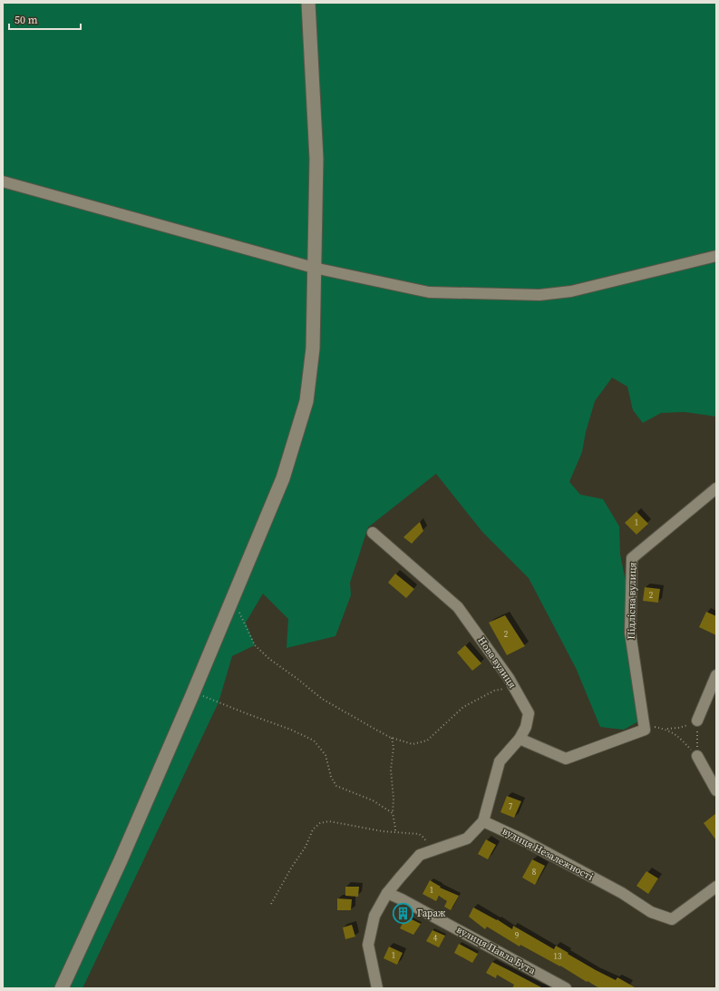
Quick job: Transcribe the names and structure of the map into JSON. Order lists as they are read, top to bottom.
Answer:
{
  "streets": {
    "street": [
      "Підлісна вулиця",
      "Нова вулиця",
      "вулиця Незалежності",
      "вулиця Павла Бута"
    ]
  },
  "crossings": [
    ["Нова вулиця", "вулиця Незалежності"]
  ],
  "places": {
    "building": ["Гараж"]
  },
  "house_numbers": [
    "1",
    "2",
    "2",
    "7",
    "8",
    "1",
    "9",
    "4",
    "1",
    "13"
  ],
  "scale_bar": "50 m"
}
